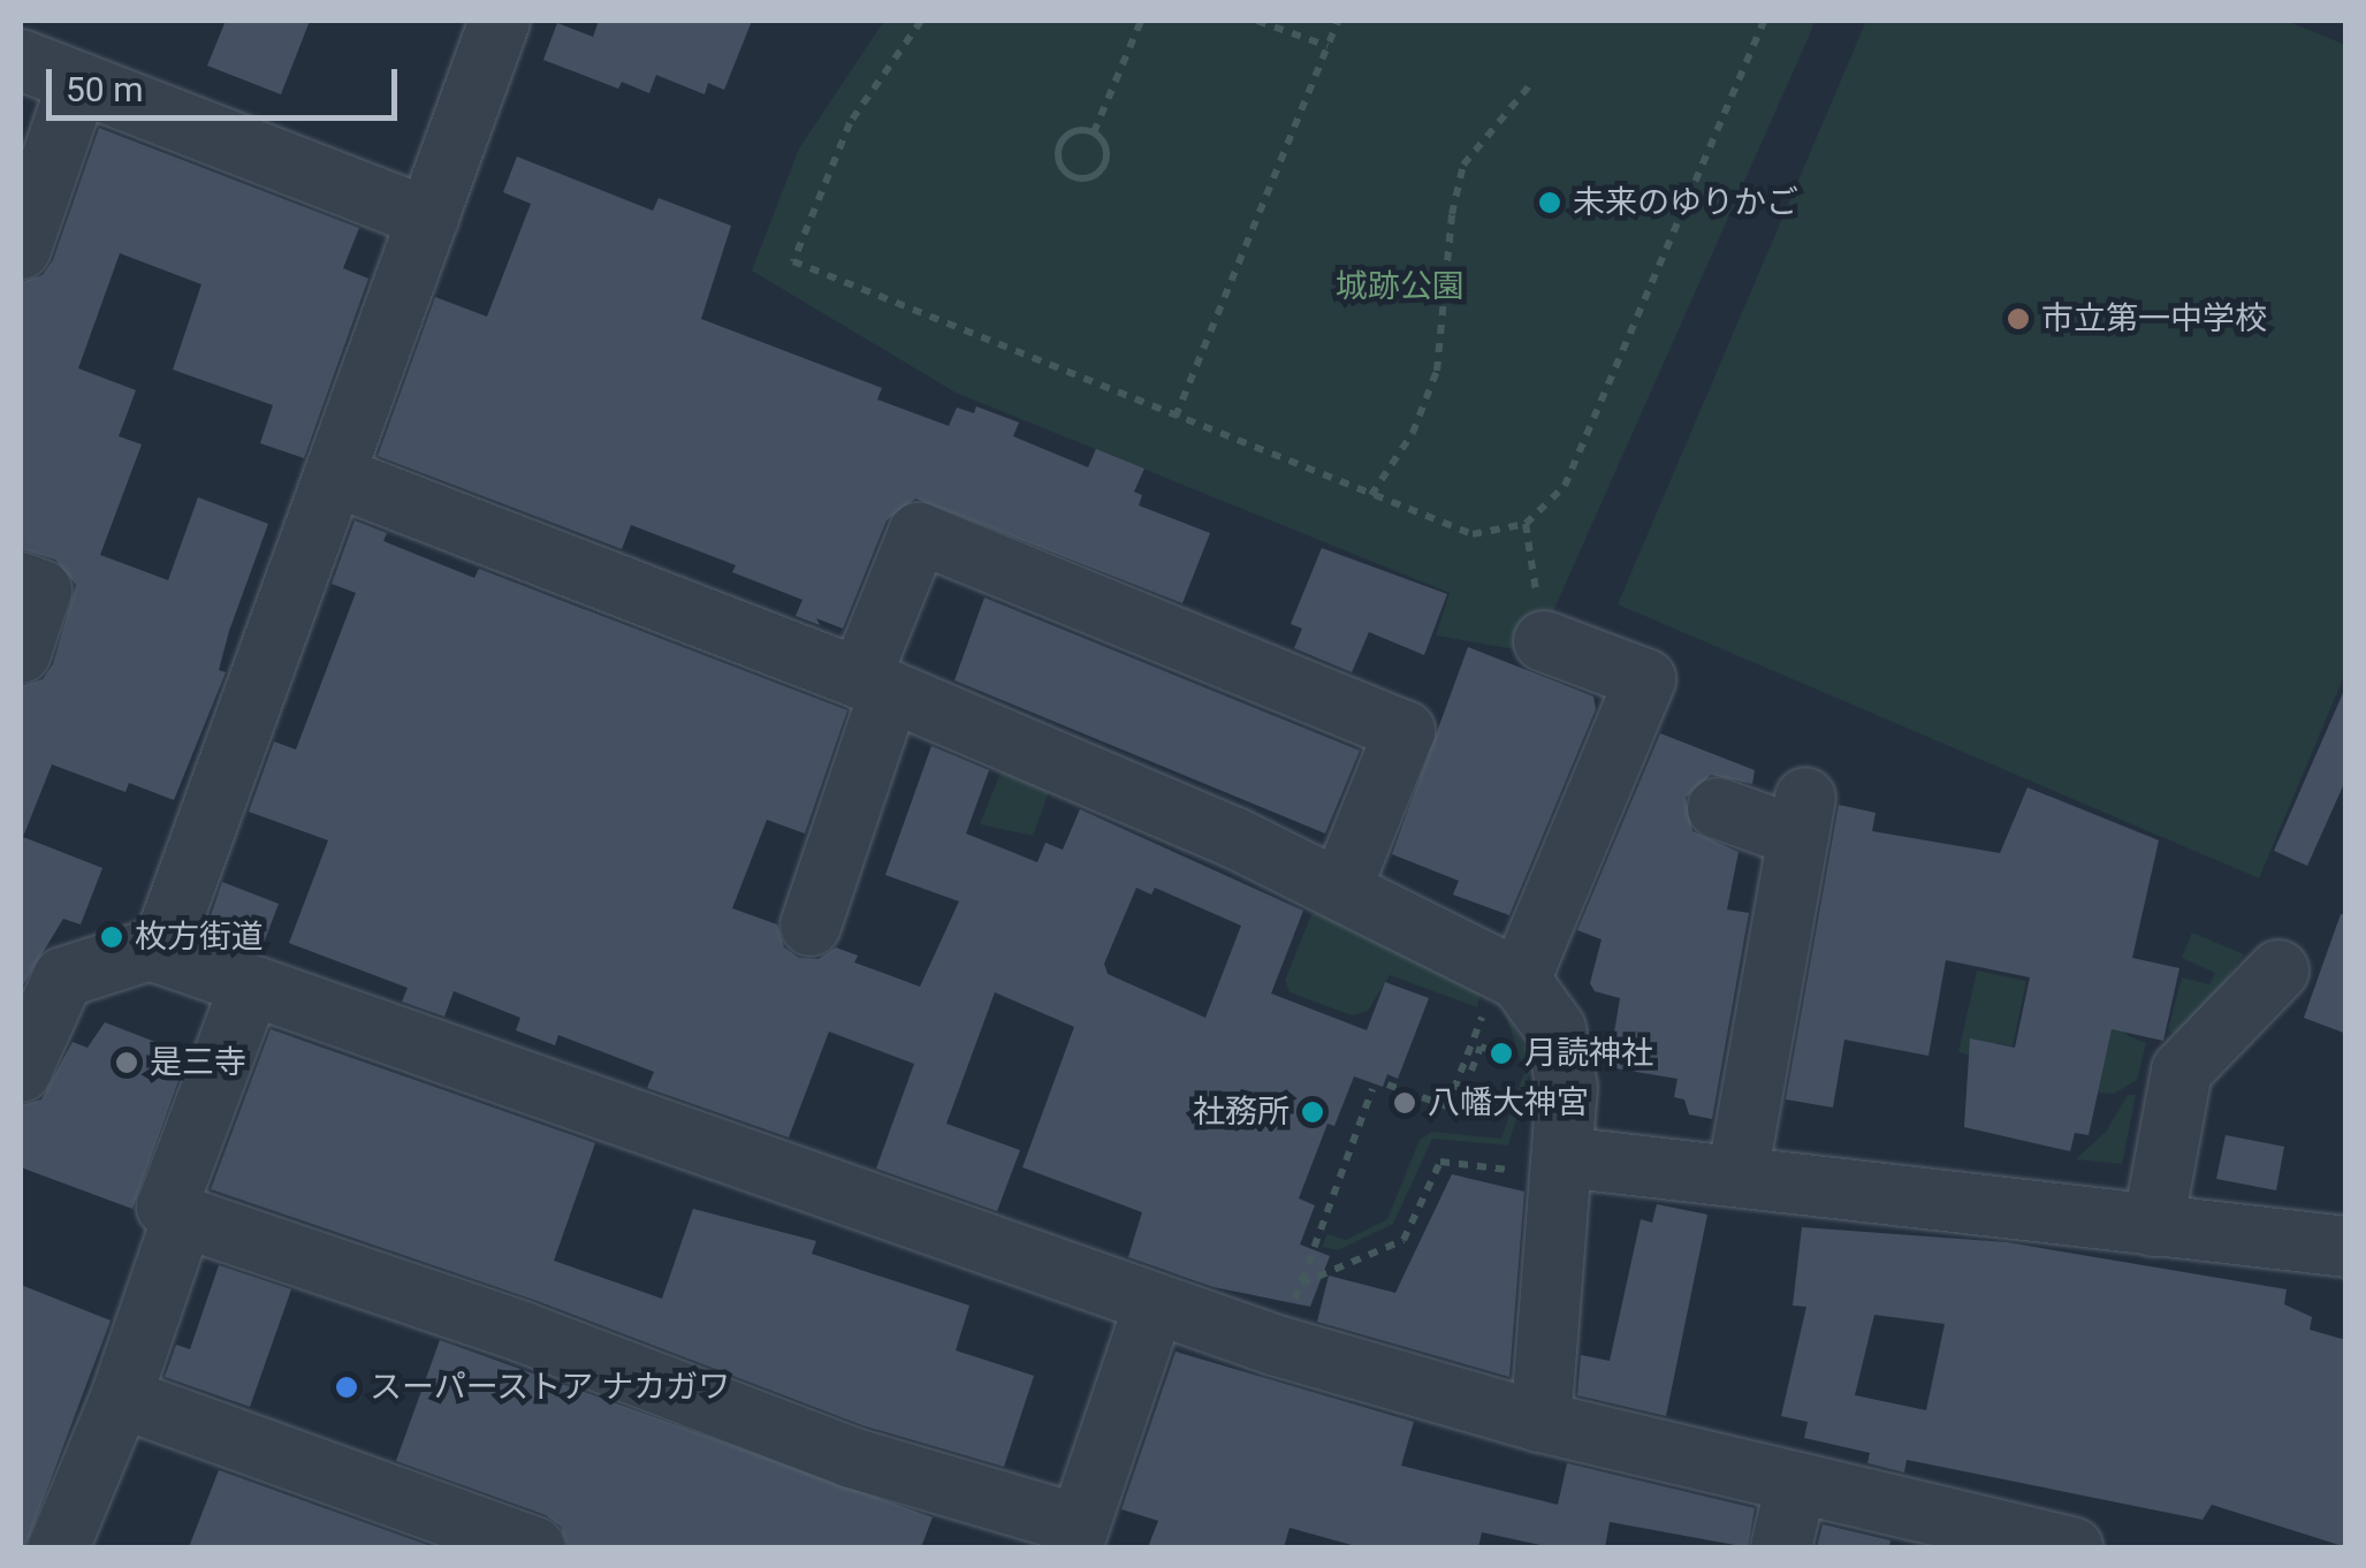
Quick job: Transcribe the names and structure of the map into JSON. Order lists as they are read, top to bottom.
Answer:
{
  "parks": ["城跡公園"],
  "places": [
    "未来のゆりかご",
    "市立第一中学校",
    "枚方街道",
    "月読神社",
    "是三寺",
    "八幡大神宮",
    "社務所",
    "スーパーストア ナカガワ"
  ],
  "scale_bar": "50 m"
}
